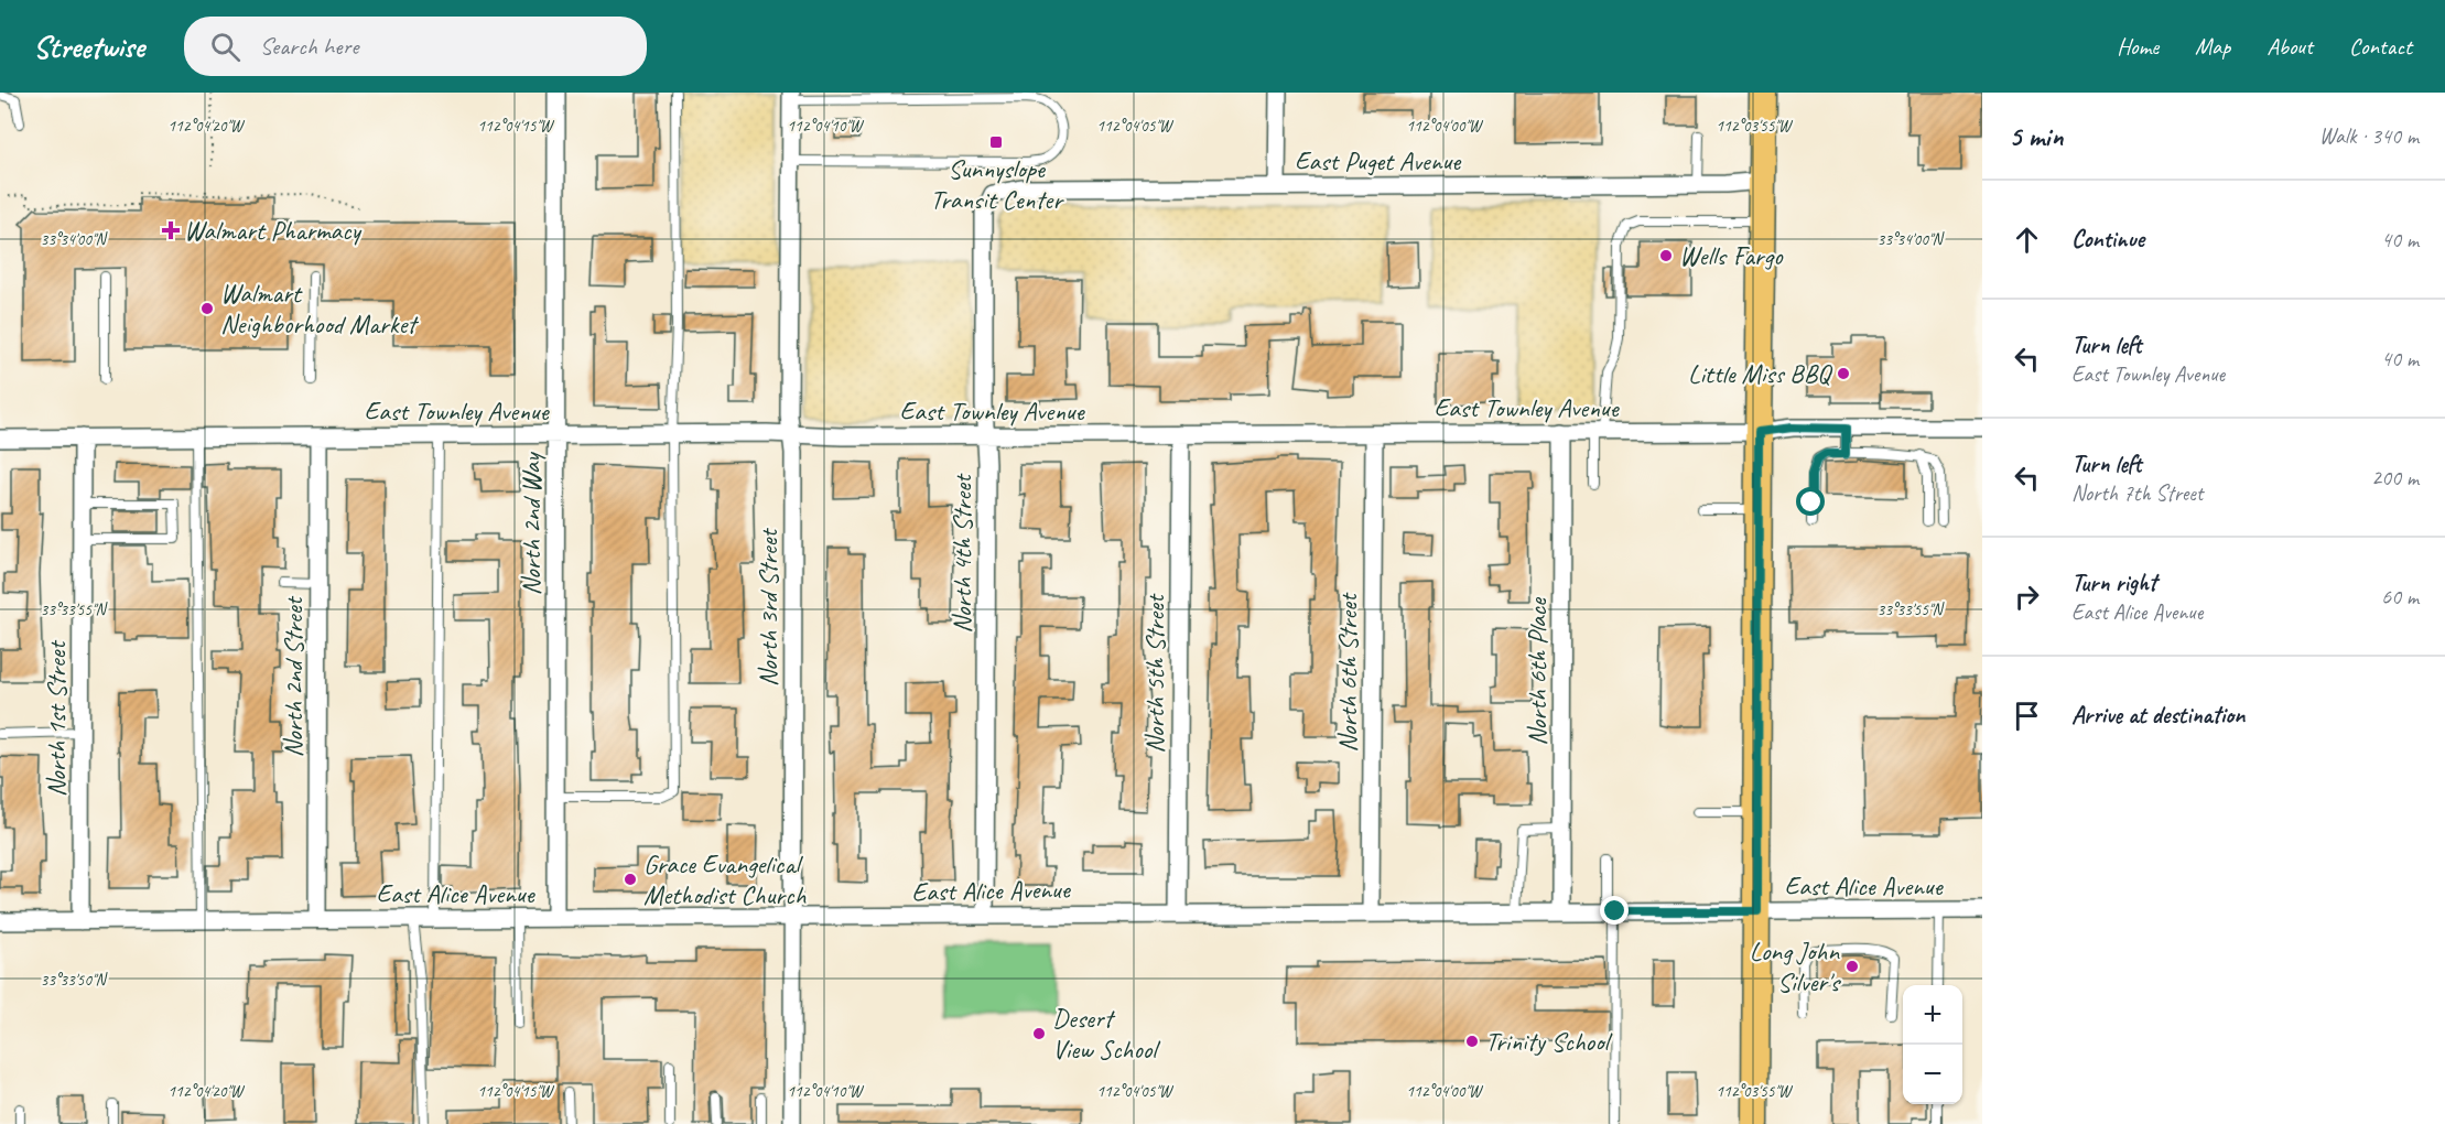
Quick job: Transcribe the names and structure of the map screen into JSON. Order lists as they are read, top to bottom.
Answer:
{
  "streets": {
    "street": [
      "East Puget Avenue",
      "East Townley Avenue",
      "North 2nd Way",
      "North 4th Street",
      "North 3rd Street",
      "North 6th Place",
      "North 6th Street",
      "North 5th Street",
      "North 2nd Street",
      "North 1st Street",
      "East Alice Avenue"
    ]
  },
  "crossings": [
    ["East Puget Avenue", "North 4th Street"],
    ["East Townley Avenue", "North 2nd Way"],
    ["East Townley Avenue", "North 4th Street"],
    ["East Townley Avenue", "North 3rd Street"],
    ["East Townley Avenue", "North 6th Place"],
    ["East Townley Avenue", "North 6th Street"],
    ["East Townley Avenue", "North 5th Street"],
    ["East Townley Avenue", "North 2nd Street"],
    ["East Townley Avenue", "North 1st Street"],
    ["North 2nd Way", "East Alice Avenue"],
    ["North 4th Street", "East Alice Avenue"],
    ["North 3rd Street", "East Alice Avenue"],
    ["North 6th Place", "East Alice Avenue"],
    ["North 6th Street", "East Alice Avenue"],
    ["North 5th Street", "East Alice Avenue"],
    ["North 2nd Street", "East Alice Avenue"],
    ["North 1st Street", "East Alice Avenue"]
  ],
  "places": {
    "transit": ["Sunnyslope Transit Center"],
    "health": ["Walmart Pharmacy"],
    "other": [
      "Wells Fargo",
      "Walmart Neighborhood Market",
      "Little Miss BBQ",
      "Grace Evangelical Methodist Church",
      "Long John Silver's",
      "Desert View School",
      "Trinity School"
    ]
  },
  "page": {
    "header": "Streetwise",
    "search": "Search here",
    "nav": [
      "Home",
      "Map",
      "About",
      "Contact"
    ],
    "heading": ["5 min", "Walk · 340 m"],
    "list": [
      ["Continue", "40 m"],
      ["Turn left", "East Townley Avenue", "40 m"],
      ["Turn left", "North 7th Street", "200 m"],
      ["Turn right", "East Alice Avenue", "60 m"],
      "Arrive at destination"
    ],
    "map_buttons": ["+", "−"]
  },
  "coordinates": [
    "112°04'20\"W",
    "112°04'15\"W",
    "112°04'10\"W",
    "112°04'05\"W",
    "112°04'00\"W",
    "112°03'55\"W",
    "33°34'00\"N",
    "33°33'55\"N",
    "33°33'50\"N"
  ]
}
